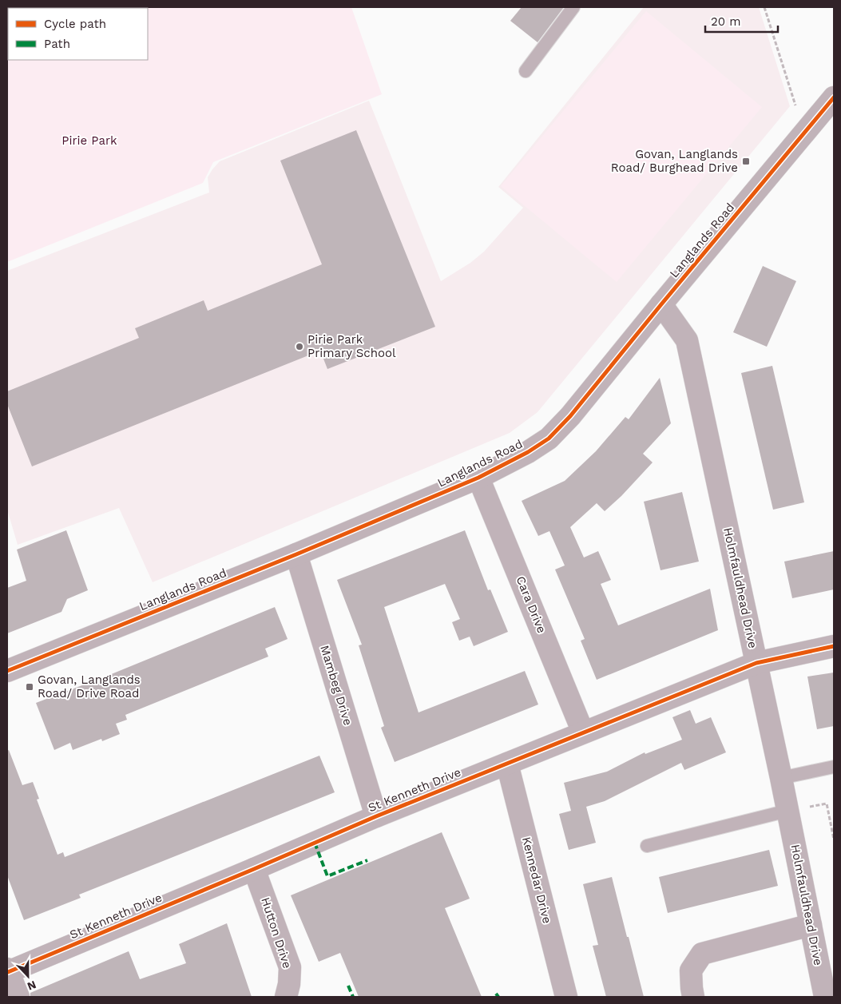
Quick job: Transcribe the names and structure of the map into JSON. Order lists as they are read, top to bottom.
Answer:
{
  "streets": {
    "street": [
      "Langlands Road",
      "Holmfauldhead Drive",
      "Cara Drive",
      "Mambeg Drive",
      "St Kenneth Drive",
      "Kennedar Drive",
      "Hutton Drive"
    ]
  },
  "crossings": [
    ["Langlands Road", "Holmfauldhead Drive"],
    ["Langlands Road", "Cara Drive"],
    ["Langlands Road", "Mambeg Drive"],
    ["Holmfauldhead Drive", "St Kenneth Drive"],
    ["Cara Drive", "St Kenneth Drive"],
    ["Mambeg Drive", "St Kenneth Drive"],
    ["St Kenneth Drive", "Kennedar Drive"],
    ["St Kenneth Drive", "Hutton Drive"]
  ],
  "parks": ["Pirie Park"],
  "places": {
    "transit": ["Govan, Langlands Road/ Burghead Drive", "Govan, Langlands Road/ Drive Road"],
    "other": ["Pirie Park Primary School"]
  },
  "legend": ["Cycle path", "Path"],
  "scale_bar": "20 m",
  "north": "bottom"
}
